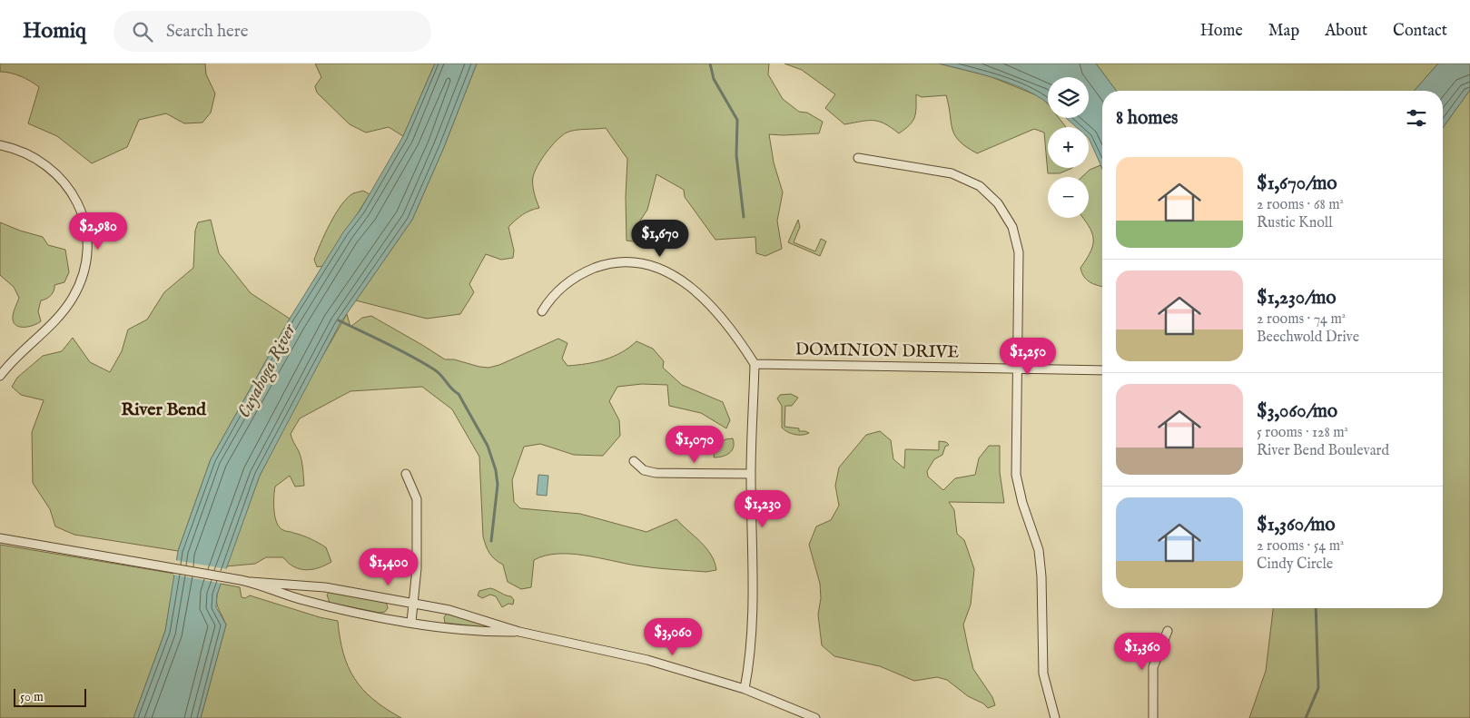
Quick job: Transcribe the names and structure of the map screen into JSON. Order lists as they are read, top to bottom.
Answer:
{
  "streets": {
    "street": ["DOMINION DRIVE"]
  },
  "districts": ["River Bend"],
  "water": ["Cuyahoga River"],
  "scale_bar": "50 m",
  "page": {
    "header": "Homiq",
    "search": "Search here",
    "nav": [
      "Home",
      "Map",
      "About",
      "Contact"
    ],
    "map_buttons": ["+", "−"],
    "heading": "8 homes",
    "list": [
      {
        "name": "$1,670/mo",
        "note": "2 rooms · 68 m² · Rustic Knoll"
      },
      {
        "name": "$1,230/mo",
        "note": "2 rooms · 74 m² · Beechwold Drive"
      },
      {
        "name": "$3,060/mo",
        "note": "5 rooms · 128 m² · River Bend Boulevard"
      },
      {
        "name": "$1,360/mo",
        "note": "2 rooms · 54 m² · Cindy Circle"
      }
    ],
    "price": [
      "$2,980",
      "$1,670",
      "$1,250",
      "$1,070",
      "$1,230",
      "$1,400",
      "$3,060",
      "$1,360"
    ],
    "scale": "50 m"
  }
}
